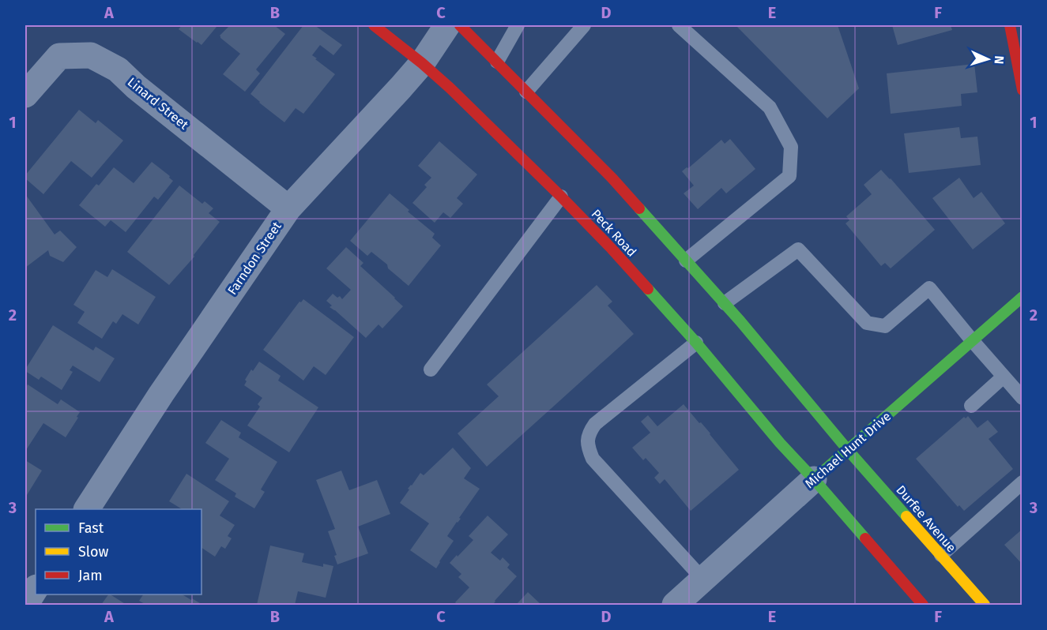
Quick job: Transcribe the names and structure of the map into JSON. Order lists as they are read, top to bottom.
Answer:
{
  "streets": {
    "main road": ["Peck Road", "Michael Hunt Drive", "Durfee Avenue"],
    "street": ["Linard Street", "Farndon Street"]
  },
  "crossings": [
    ["Linard Street", "Farndon Street"],
    ["Peck Road", "Farndon Street"],
    ["Peck Road", "Michael Hunt Drive"],
    ["Michael Hunt Drive", "Durfee Avenue"]
  ],
  "legend": ["Fast", "Slow", "Jam"],
  "north": "right",
  "grid": {
    "columns": [
      "A",
      "B",
      "C",
      "D",
      "E",
      "F"
    ],
    "rows": ["1", "2", "3"]
  }
}
